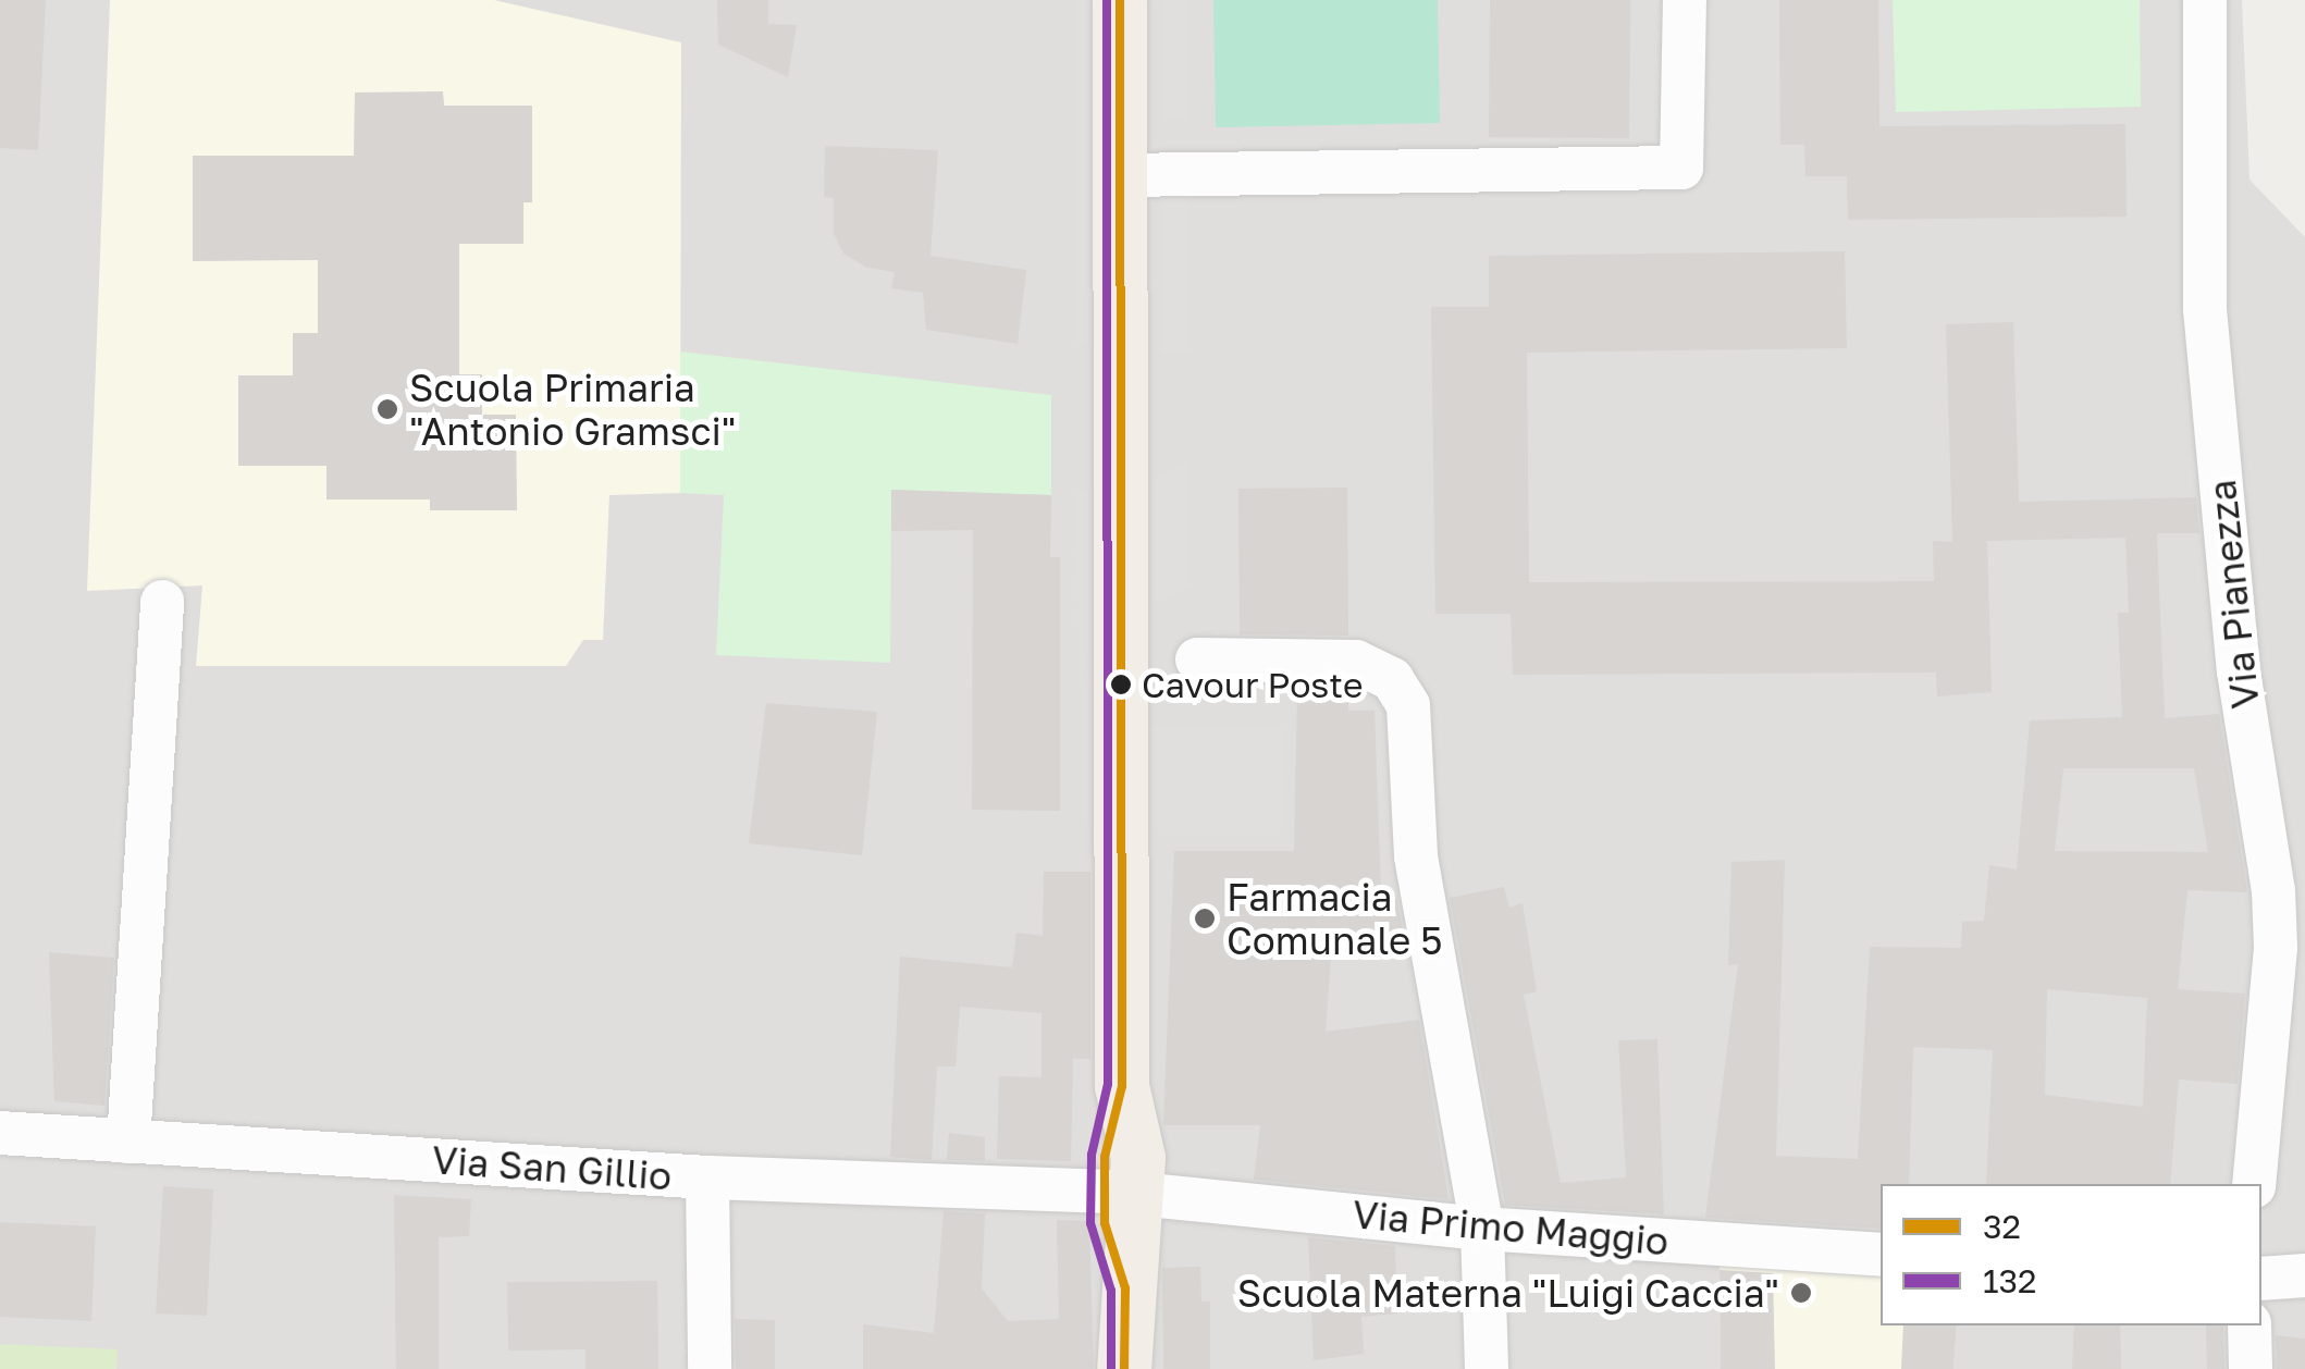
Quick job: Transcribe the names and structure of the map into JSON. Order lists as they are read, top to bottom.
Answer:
{
  "streets": {
    "street": ["Via Pianezza", "Via San Gillio", "Via Primo Maggio"]
  },
  "crossings": [
    ["Via San Gillio", "Via Primo Maggio"]
  ],
  "places": [
    "Scuola Primaria \"Antonio Gramsci\"",
    "Cavour Poste",
    "Farmacia Comunale 5",
    "Scuola Materna \"Luigi Caccia\""
  ],
  "lines": ["transit line 32", "transit line 132"],
  "legend": ["32", "132"]
}
